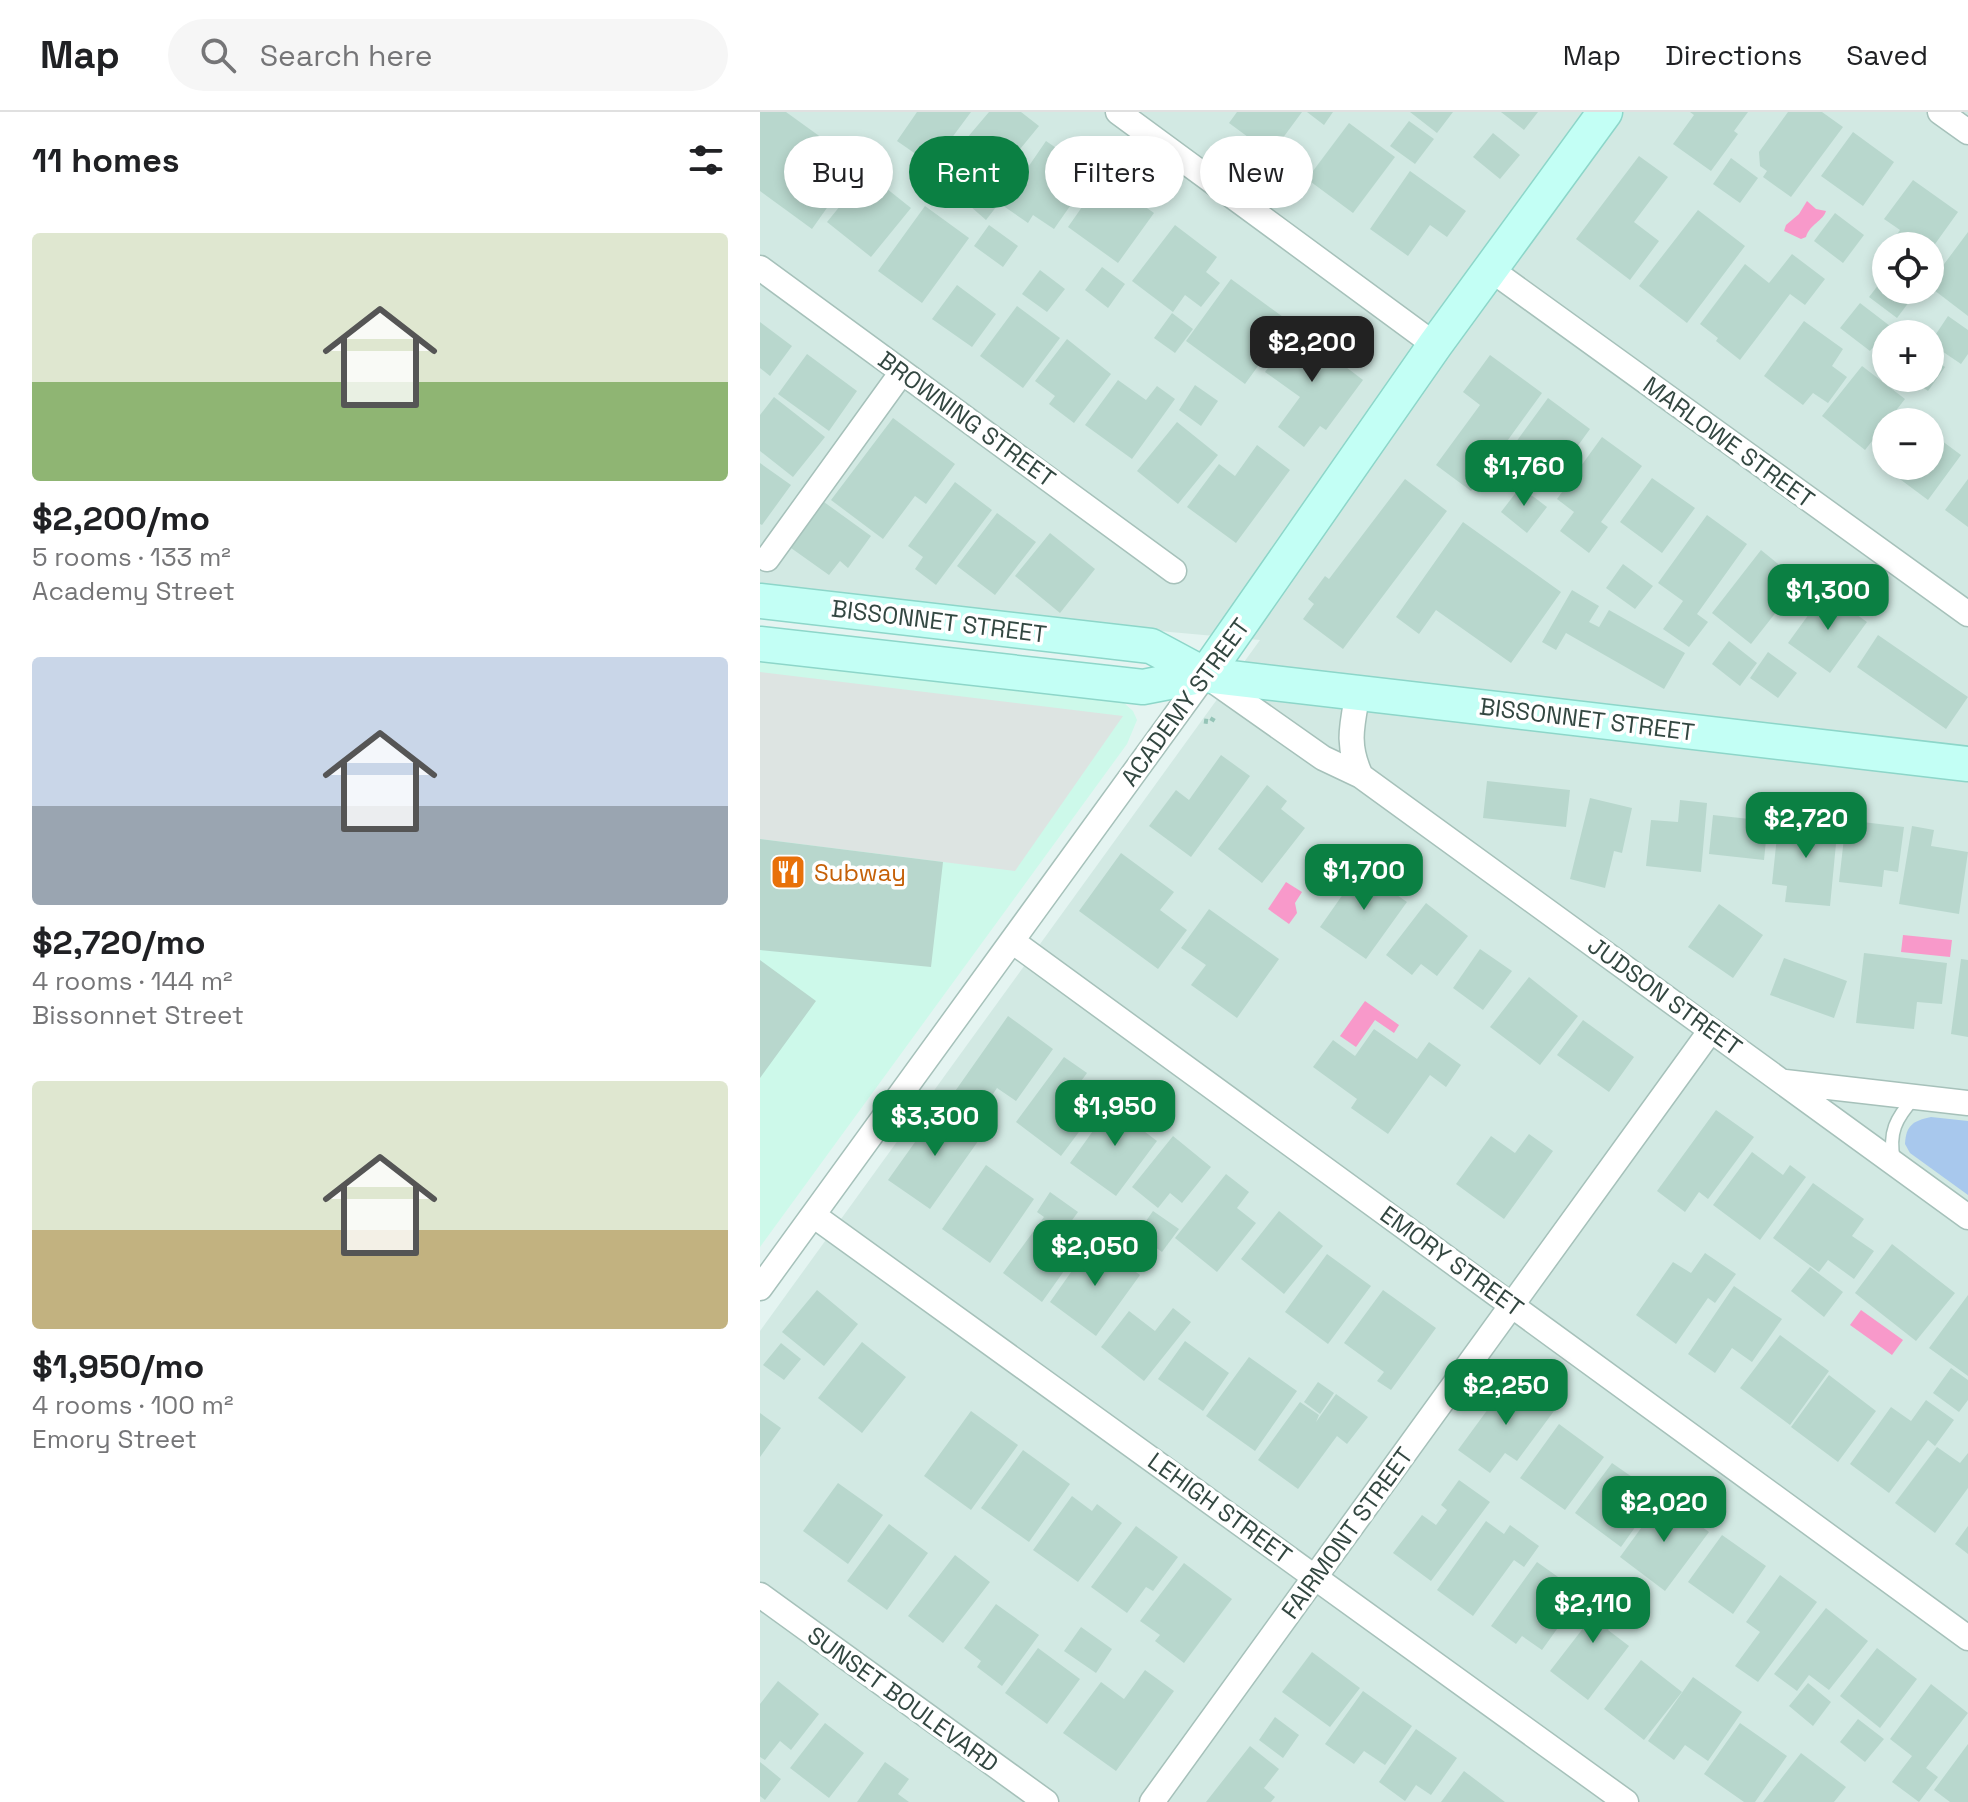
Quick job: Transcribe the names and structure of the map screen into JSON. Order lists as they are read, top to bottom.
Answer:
{
  "streets": {
    "main road": ["BISSONNET STREET", "ACADEMY STREET"],
    "street": [
      "BROWNING STREET",
      "MARLOWE STREET",
      "JUDSON STREET",
      "EMORY STREET",
      "LEHIGH STREET",
      "FAIRMONT STREET",
      "SUNSET BOULEVARD"
    ]
  },
  "crossings": [
    ["MARLOWE STREET", "ACADEMY STREET"],
    ["BISSONNET STREET", "ACADEMY STREET"],
    ["BISSONNET STREET", "JUDSON STREET"],
    ["ACADEMY STREET", "JUDSON STREET"],
    ["ACADEMY STREET", "EMORY STREET"],
    ["ACADEMY STREET", "LEHIGH STREET"],
    ["JUDSON STREET", "FAIRMONT STREET"],
    ["EMORY STREET", "FAIRMONT STREET"],
    ["LEHIGH STREET", "FAIRMONT STREET"]
  ],
  "places": {
    "restaurant": ["Subway"]
  },
  "page": {
    "header": "Map",
    "search": "Search here",
    "nav": ["Map", "Directions", "Saved"],
    "heading": "11 homes",
    "chip": [
      "Buy",
      "Rent",
      "Filters",
      "New"
    ],
    "list": [
      {
        "name": "$2,200/mo",
        "note": "5 rooms · 133 m² · Academy Street"
      },
      {
        "name": "$2,720/mo",
        "note": "4 rooms · 144 m² · Bissonnet Street"
      },
      {
        "name": "$1,950/mo",
        "note": "4 rooms · 100 m² · Emory Street"
      }
    ],
    "map_buttons": ["+", "−"],
    "price": [
      "$2,200",
      "$1,760",
      "$1,300",
      "$2,720",
      "$1,700",
      "$1,950",
      "$3,300",
      "$2,050",
      "$2,250",
      "$2,020",
      "$2,110"
    ]
  }
}
